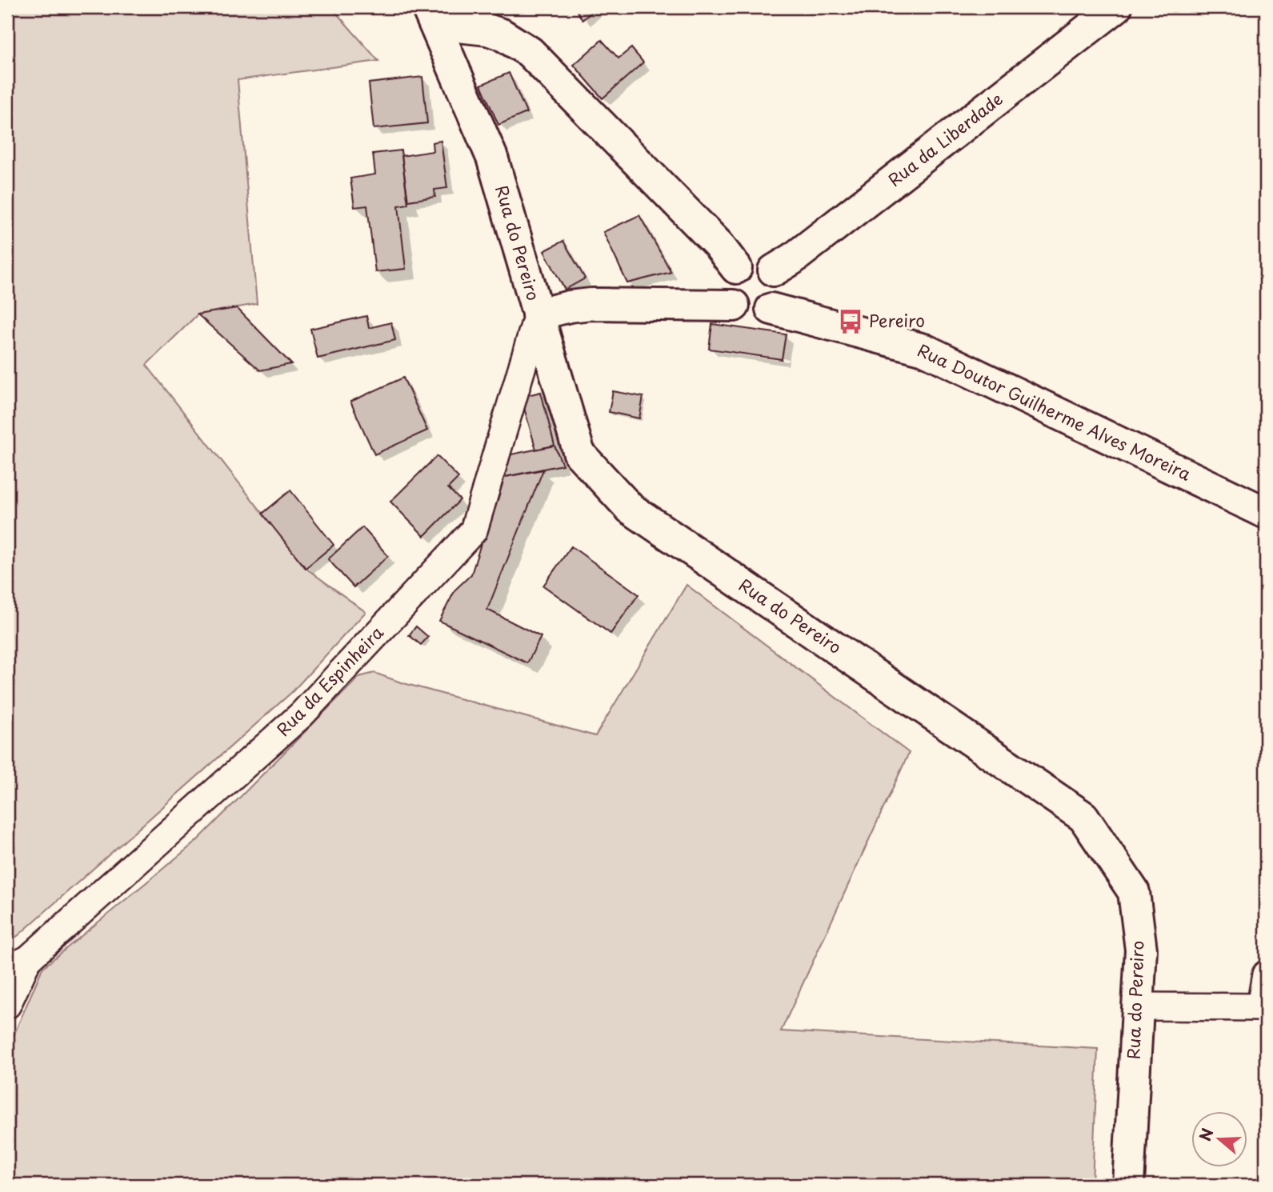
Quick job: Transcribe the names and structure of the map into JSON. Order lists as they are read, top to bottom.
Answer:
{
  "streets": {
    "street": [
      "Rua da Liberdade",
      "Rua do Pereiro",
      "Rua Doutor Guilherme Alves Moreira",
      "Rua da Espinheira"
    ]
  },
  "crossings": [
    ["Rua da Liberdade", "Rua Doutor Guilherme Alves Moreira"],
    ["Rua do Pereiro", "Rua da Espinheira"]
  ],
  "places": {
    "bus stop": ["Pereiro"]
  },
  "north": "left"
}
